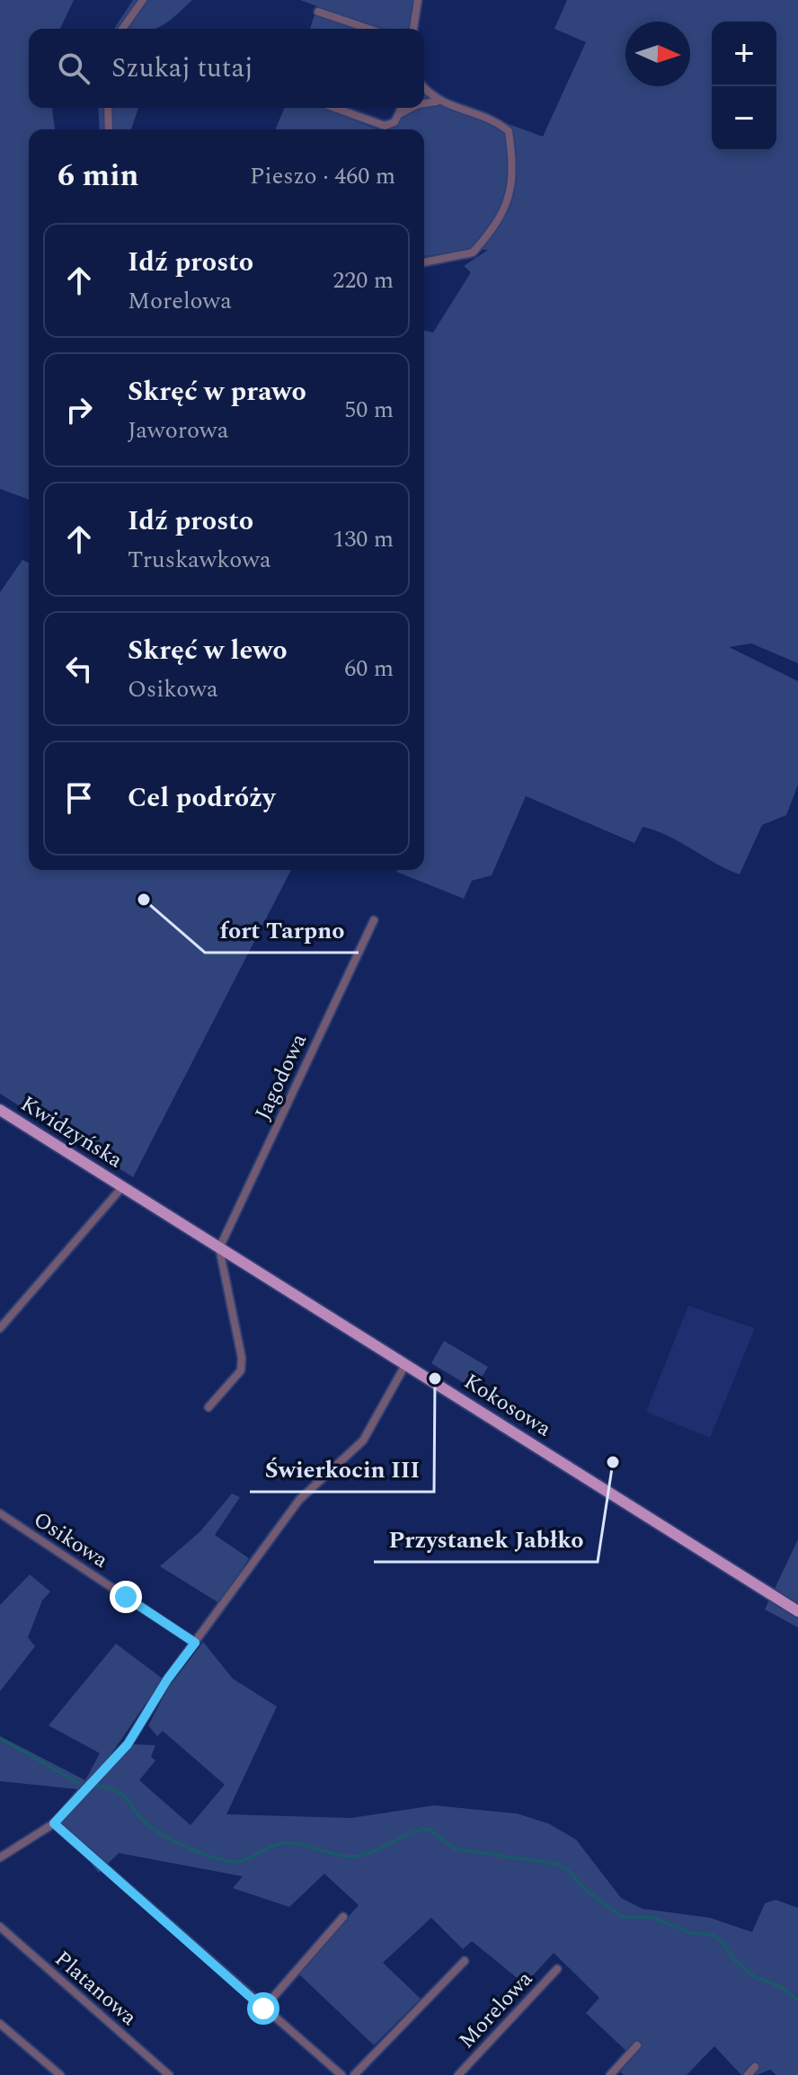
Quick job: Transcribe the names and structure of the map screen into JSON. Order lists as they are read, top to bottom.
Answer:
{
  "streets": {
    "main road": ["Kwidzyńska", "Kokosowa"],
    "street": [
      "Jagodowa",
      "Osikowa",
      "Platanowa",
      "Morelowa"
    ]
  },
  "crossings": [
    ["Jagodowa", "Kokosowa"],
    ["Kwidzyńska", "Kokosowa"]
  ],
  "places": ["fort Tarpno", "Świerkocin III", "Przystanek Jabłko"],
  "north": "right",
  "page": {
    "map_buttons": ["+", "−"],
    "search": "Szukaj tutaj",
    "heading": ["6 min", "Pieszo · 460 m"],
    "list": [
      ["Idź prosto", "Morelowa", "220 m"],
      ["Skręć w prawo", "Jaworowa", "50 m"],
      ["Idź prosto", "Truskawkowa", "130 m"],
      ["Skręć w lewo", "Osikowa", "60 m"],
      "Cel podróży"
    ]
  }
}
